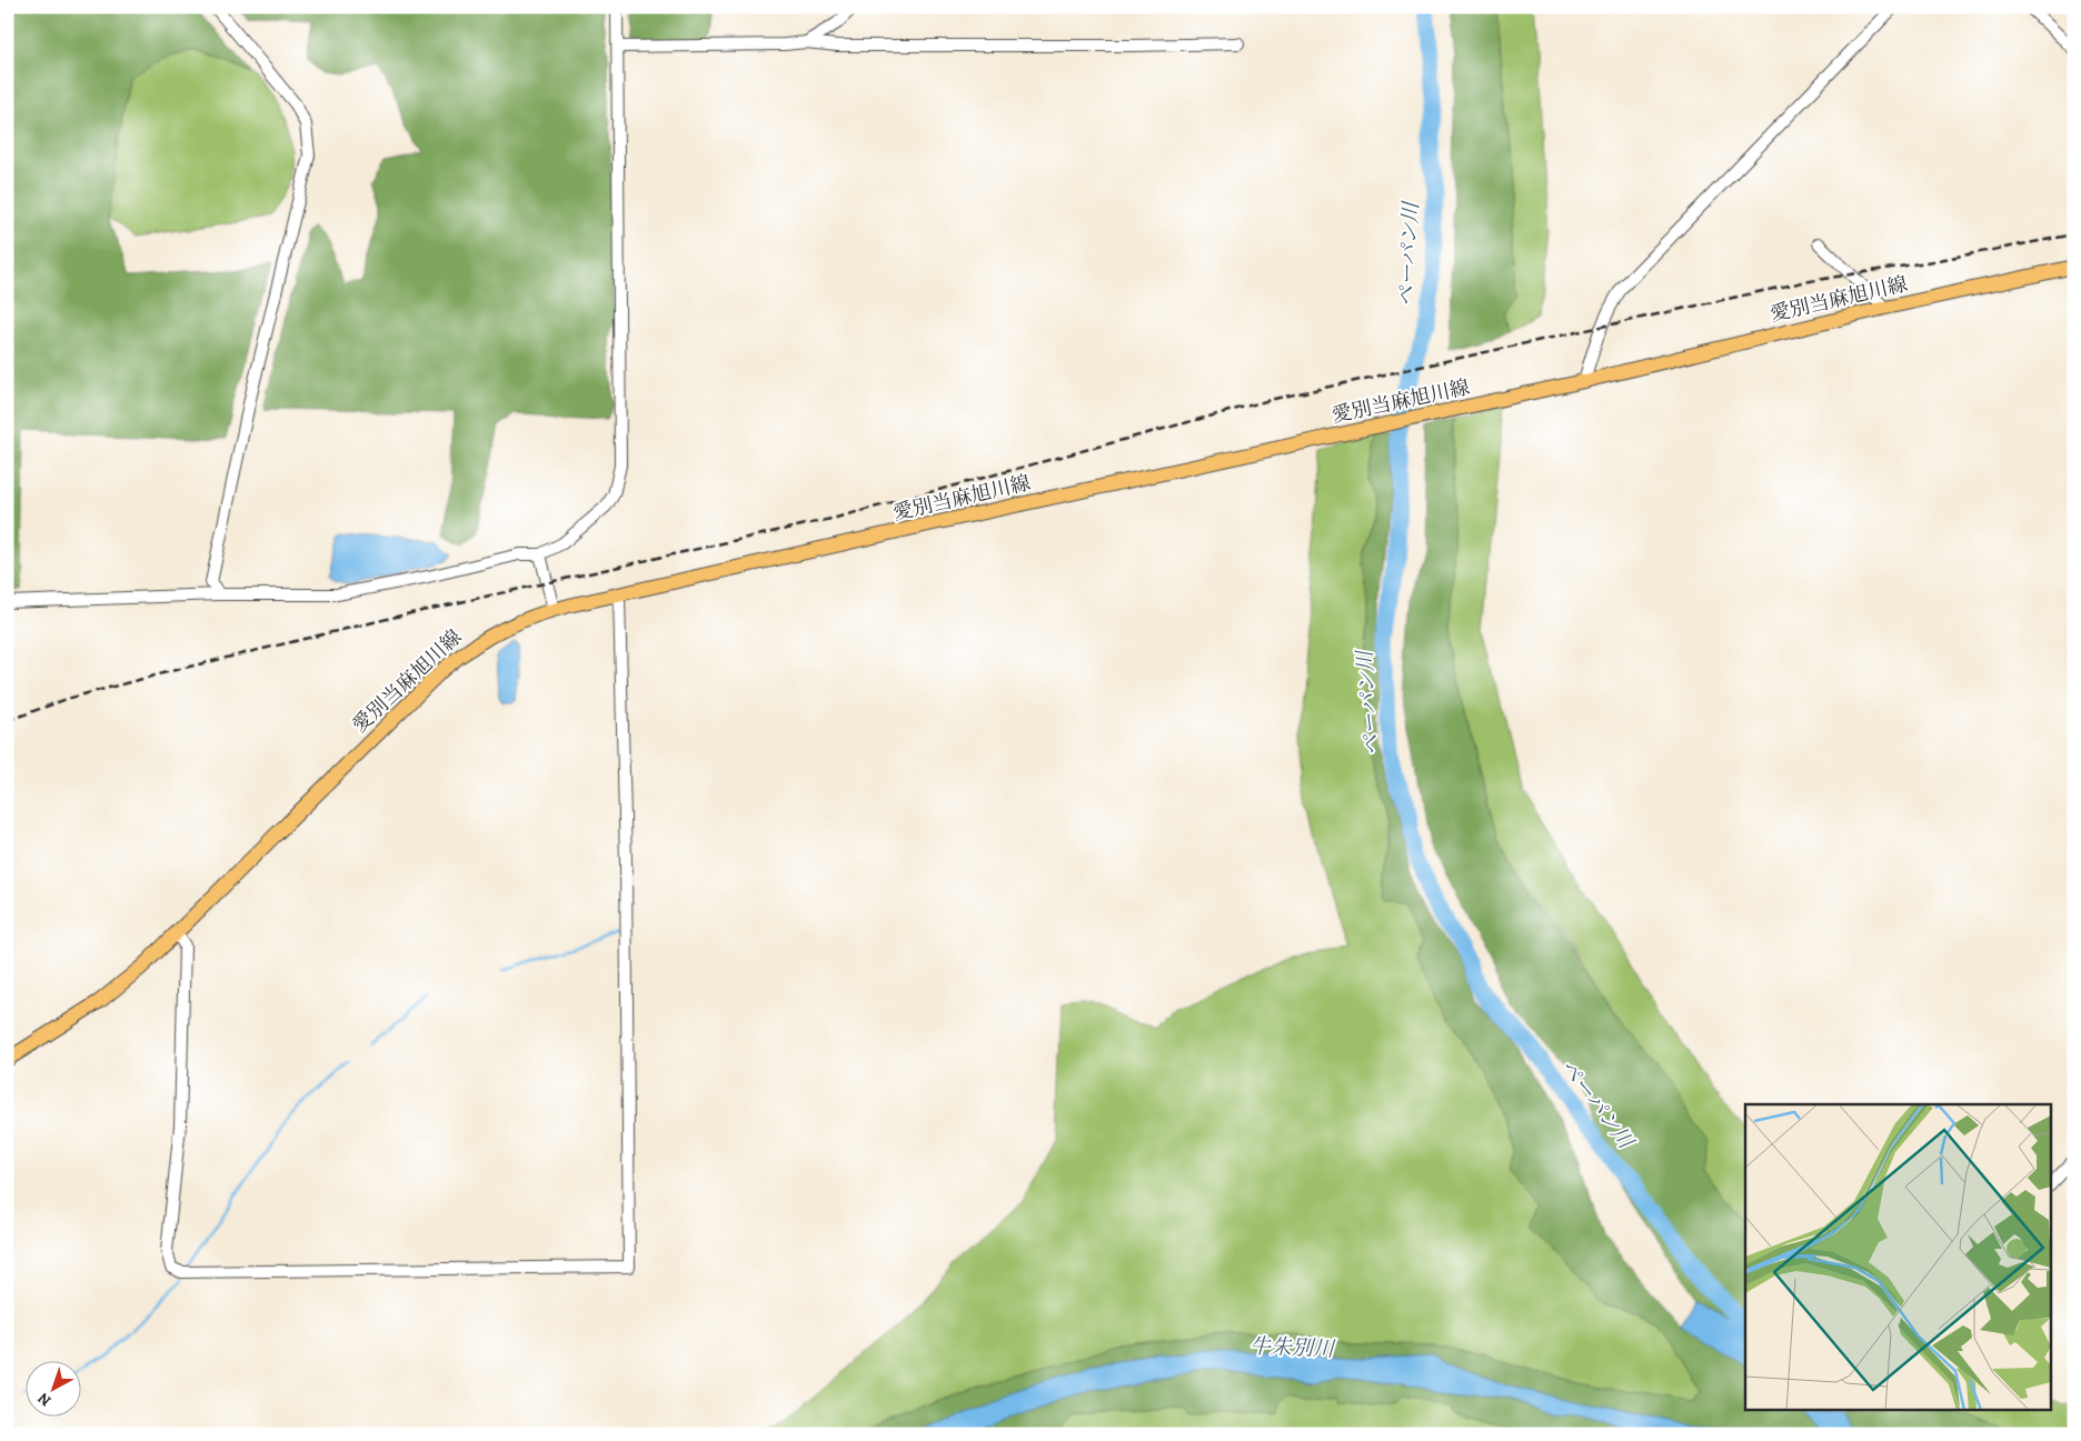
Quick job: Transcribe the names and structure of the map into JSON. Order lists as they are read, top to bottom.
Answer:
{
  "streets": {
    "main road": ["愛別当麻旭川線"]
  },
  "water": ["ペーパン川", "牛朱別川"],
  "north": "bottom left"
}
